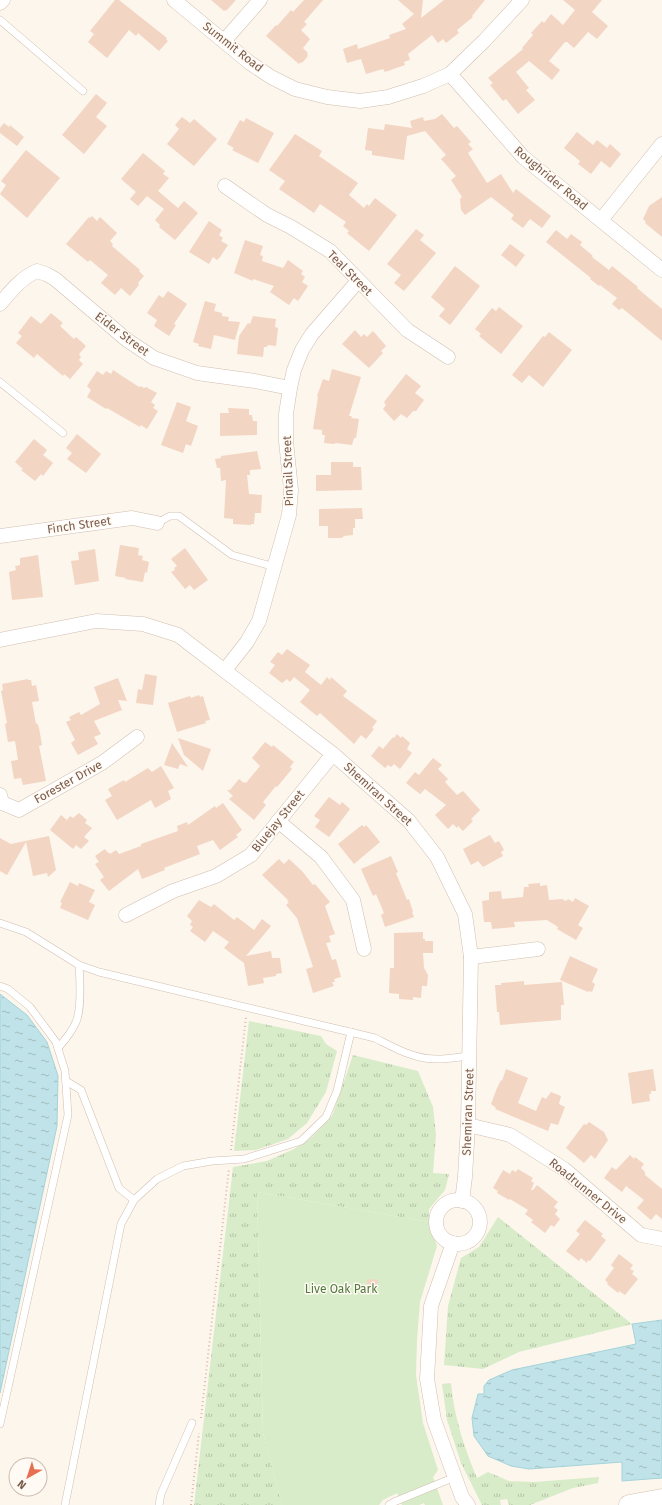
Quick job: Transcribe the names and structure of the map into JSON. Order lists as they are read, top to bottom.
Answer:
{
  "streets": {
    "street": [
      "Summit Road",
      "Roughrider Road",
      "Teal Street",
      "Eider Street",
      "Pintail Street",
      "Finch Street",
      "Forester Drive",
      "Shemiran Street",
      "Bluejay Street",
      "Roadrunner Drive"
    ]
  },
  "crossings": [
    ["Summit Road", "Roughrider Road"],
    ["Teal Street", "Pintail Street"],
    ["Eider Street", "Pintail Street"],
    ["Pintail Street", "Shemiran Street"],
    ["Shemiran Street", "Bluejay Street"],
    ["Shemiran Street", "Roadrunner Drive"]
  ],
  "parks": ["Live Oak Park"],
  "north": "bottom left"
}
